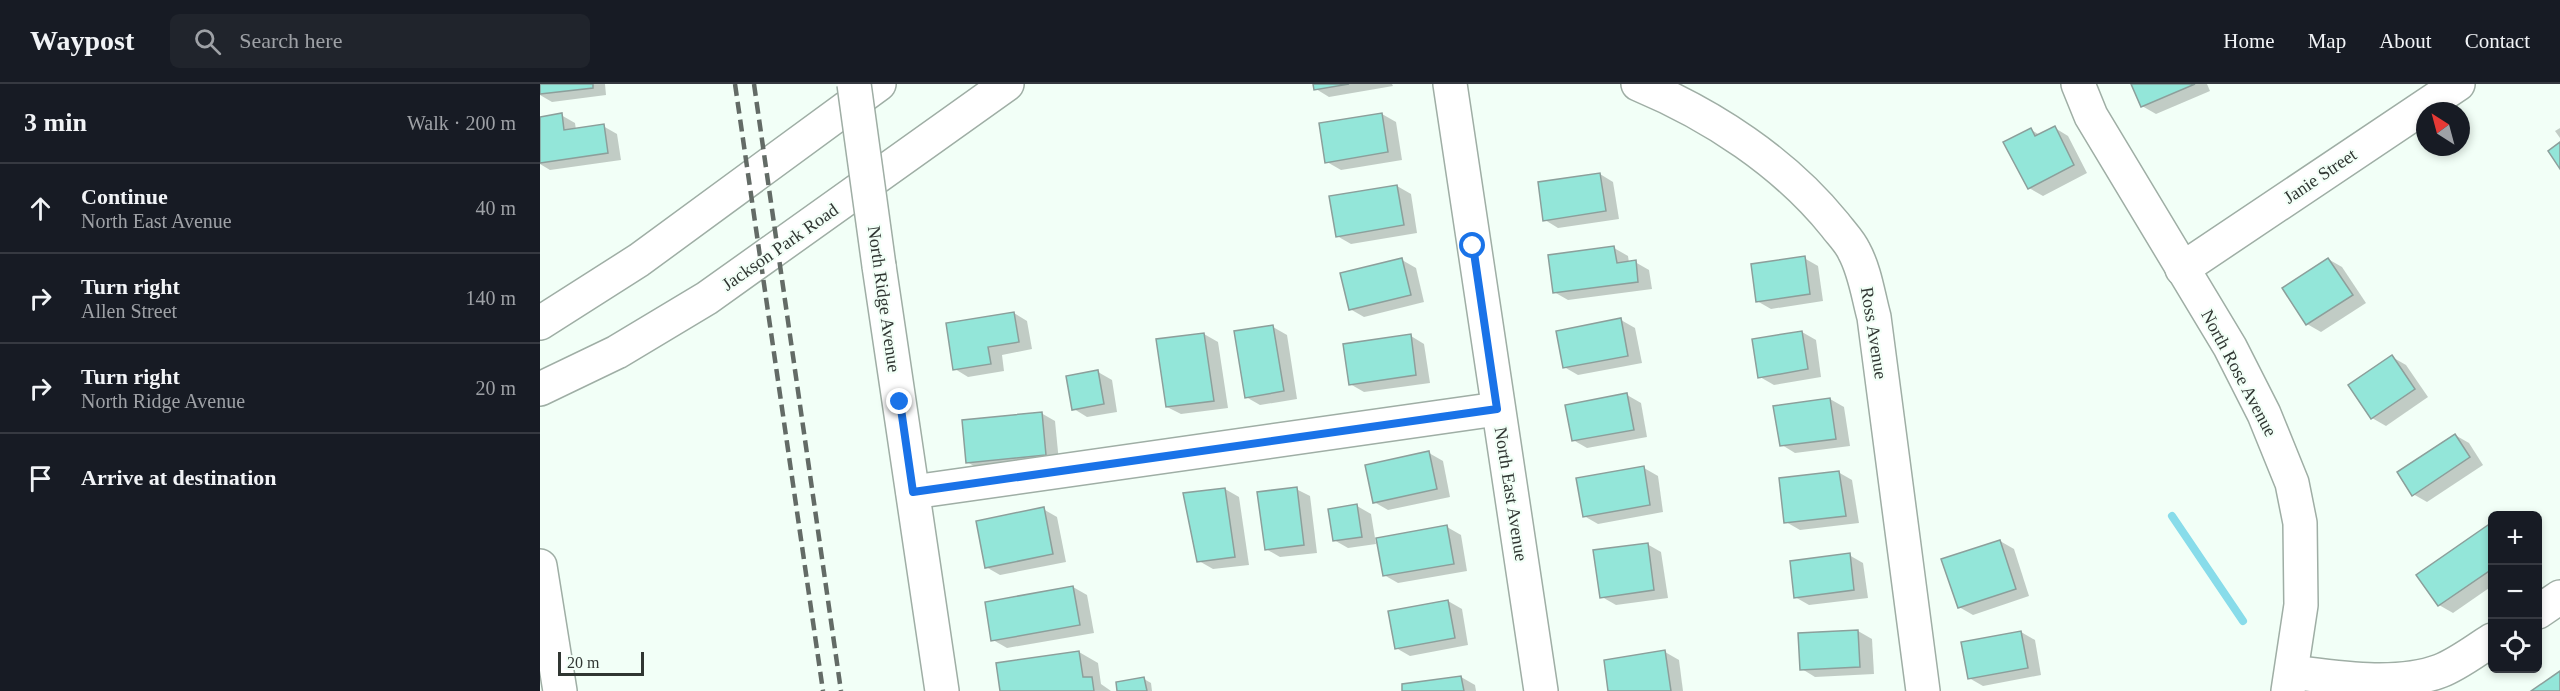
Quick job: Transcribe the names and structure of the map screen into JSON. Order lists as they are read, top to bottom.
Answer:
{
  "streets": {
    "street": [
      "Janie Street",
      "Jackson Park Road",
      "North Ridge Avenue",
      "Ross Avenue",
      "North Rose Avenue",
      "North East Avenue"
    ]
  },
  "crossings": [
    ["Janie Street", "North Rose Avenue"]
  ],
  "scale_bar": "20 m",
  "north": "top left",
  "page": {
    "header": "Waypost",
    "search": "Search here",
    "nav": [
      "Home",
      "Map",
      "About",
      "Contact"
    ],
    "heading": ["3 min", "Walk · 200 m"],
    "list": [
      ["Continue", "North East Avenue", "40 m"],
      ["Turn right", "Allen Street", "140 m"],
      ["Turn right", "North Ridge Avenue", "20 m"],
      "Arrive at destination"
    ],
    "map_buttons": ["+", "−"],
    "scale": "20 m"
  }
}
